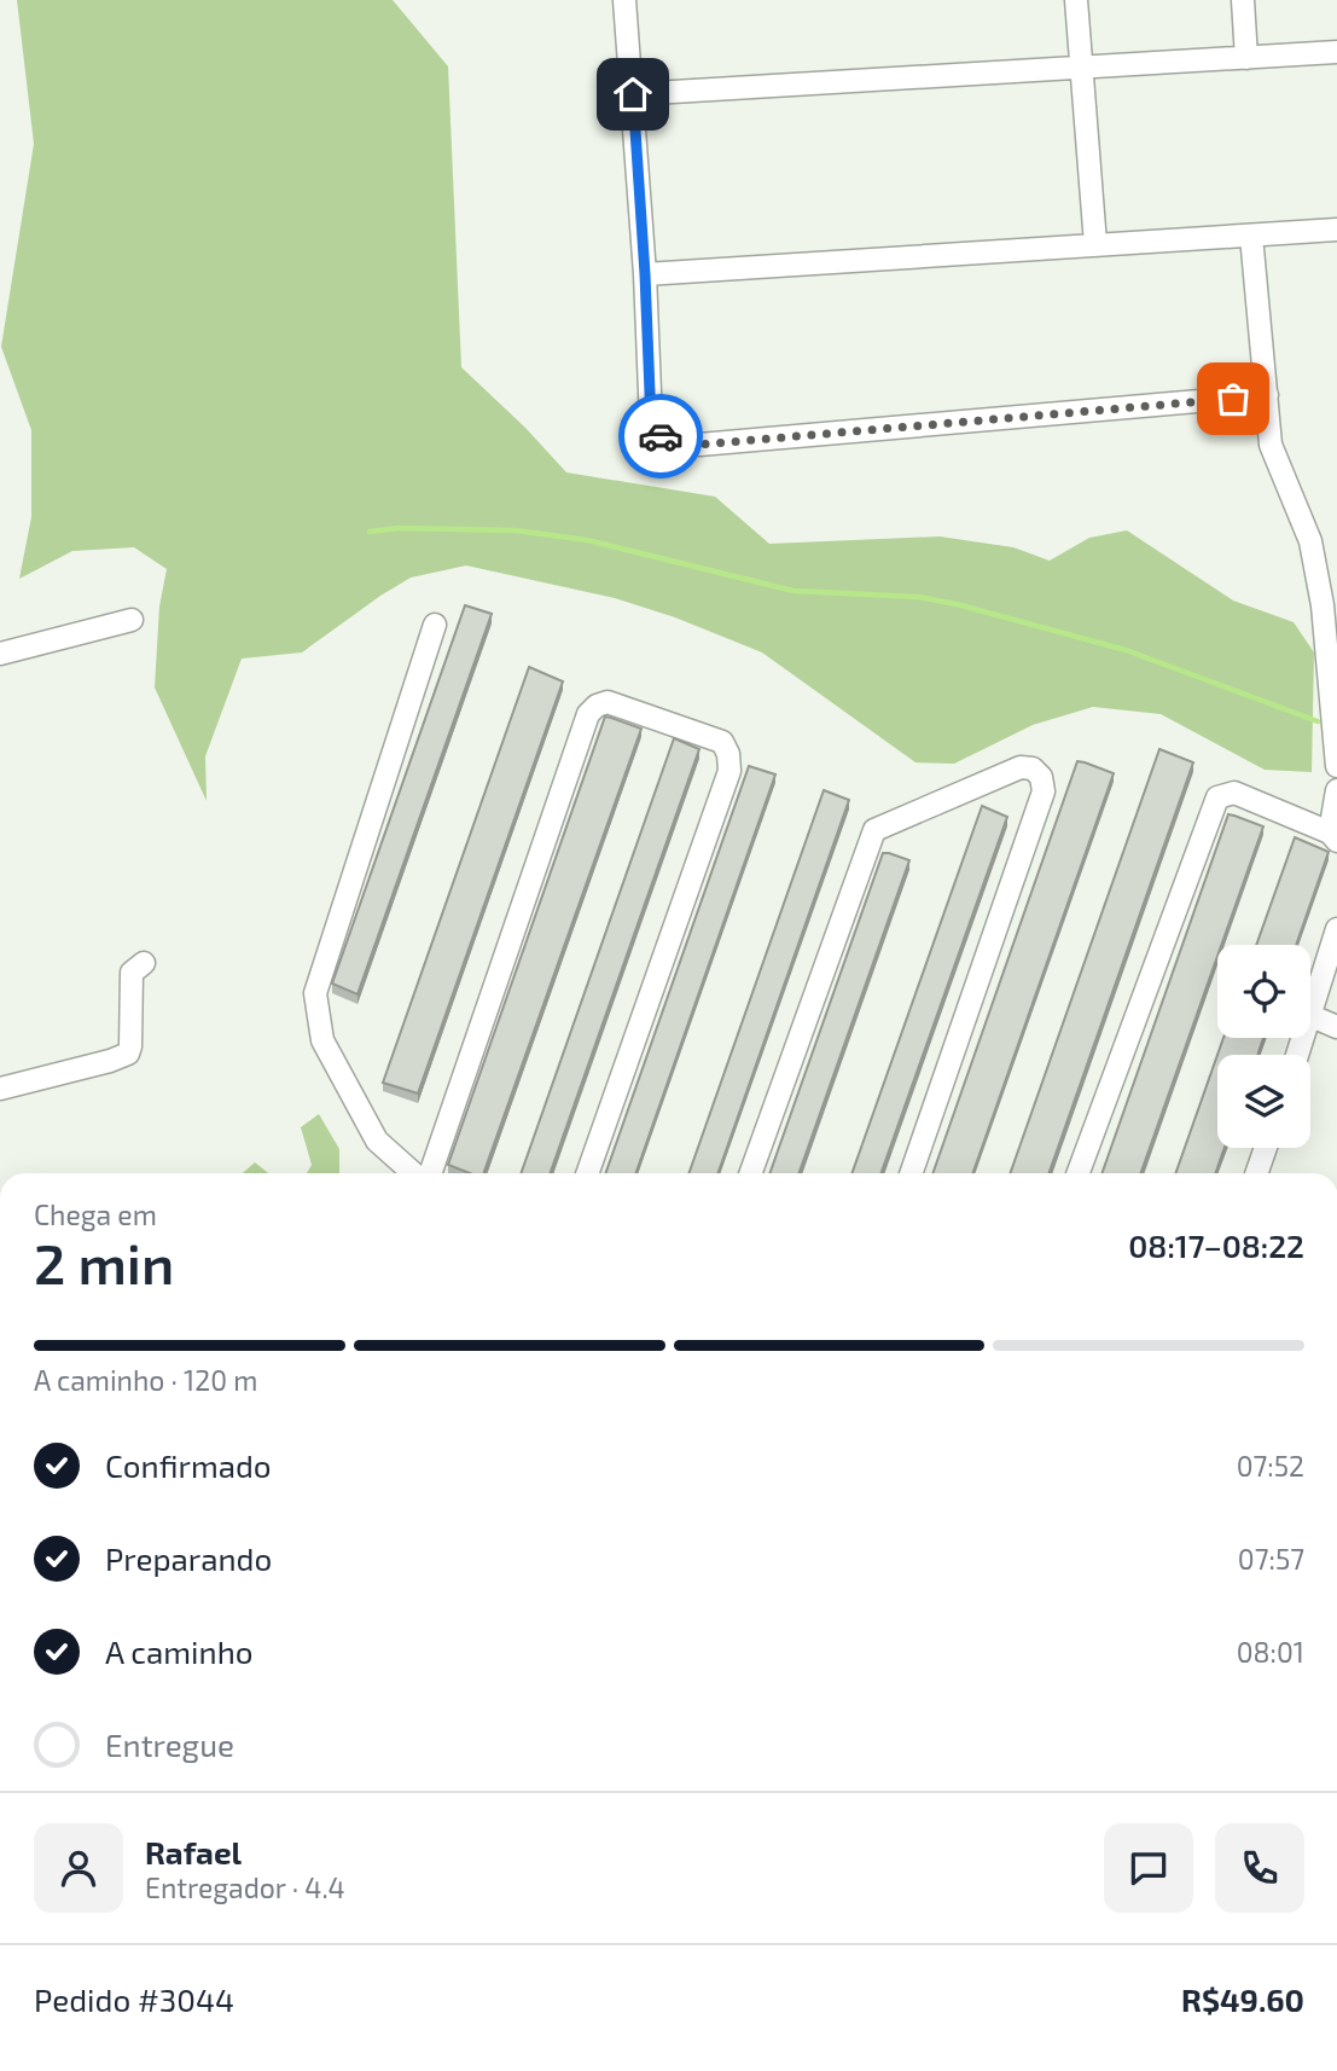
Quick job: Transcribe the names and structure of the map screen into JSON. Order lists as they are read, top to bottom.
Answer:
{
  "page": {
    "heading": ["2 min", "Chega em", "08:17–08:22"],
    "panel": [
      "Rafael",
      "Entregador · 4.4",
      "Pedido #3044",
      "R$49.60"
    ],
    "bar": "A caminho · 120 m",
    "list": [
      ["Confirmado", "07:52"],
      ["Preparando", "07:57"],
      ["A caminho", "08:01"],
      "Entregue"
    ]
  }
}
